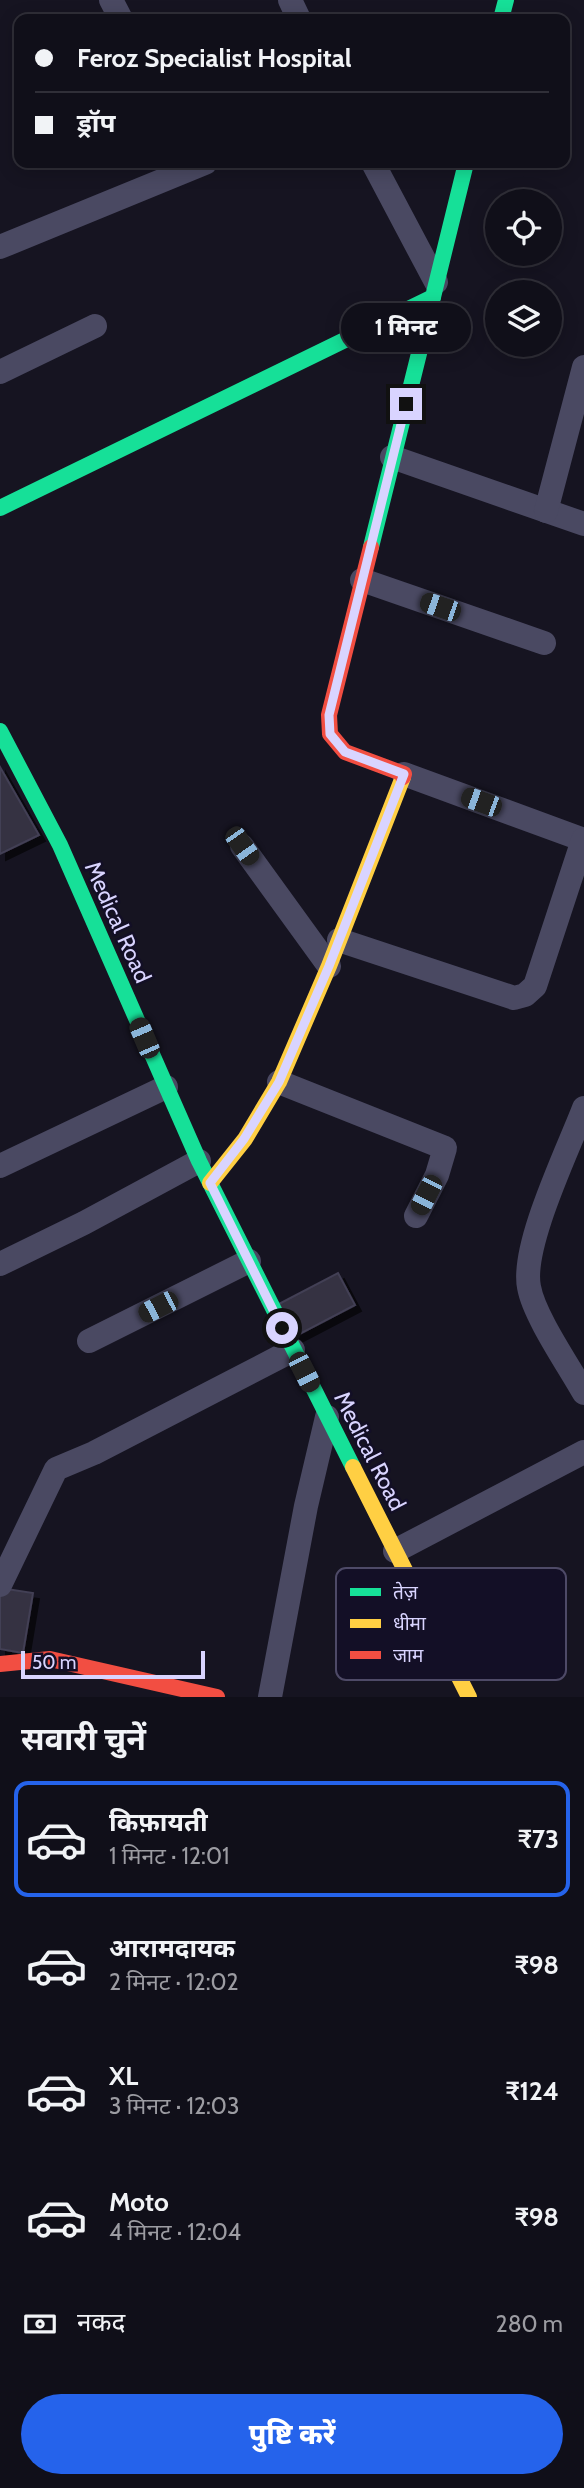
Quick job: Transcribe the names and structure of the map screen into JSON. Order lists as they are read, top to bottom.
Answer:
{
  "streets": {
    "street": ["Medical Road"]
  },
  "legend": ["तेज़", "धीमा", "जाम"],
  "scale_bar": "50 m",
  "page": {
    "banner": ["Feroz Specialist Hospital", "ड्रॉप"],
    "bubble": "1 मिनट",
    "scale": "50 m",
    "heading": "सवारी चुनें",
    "list": [
      {
        "name": "किफ़ायती",
        "note": "1 मिनट · 12:01",
        "value": "₹73"
      },
      {
        "name": "आरामदायक",
        "note": "2 मिनट · 12:02",
        "value": "₹98"
      },
      {
        "name": "XL",
        "note": "3 मिनट · 12:03",
        "value": "₹124"
      },
      {
        "name": "Moto",
        "note": "4 मिनट · 12:04",
        "value": "₹98"
      }
    ],
    "pay": ["नकद", "280 m"],
    "buttons": "पुष्टि करें"
  }
}
